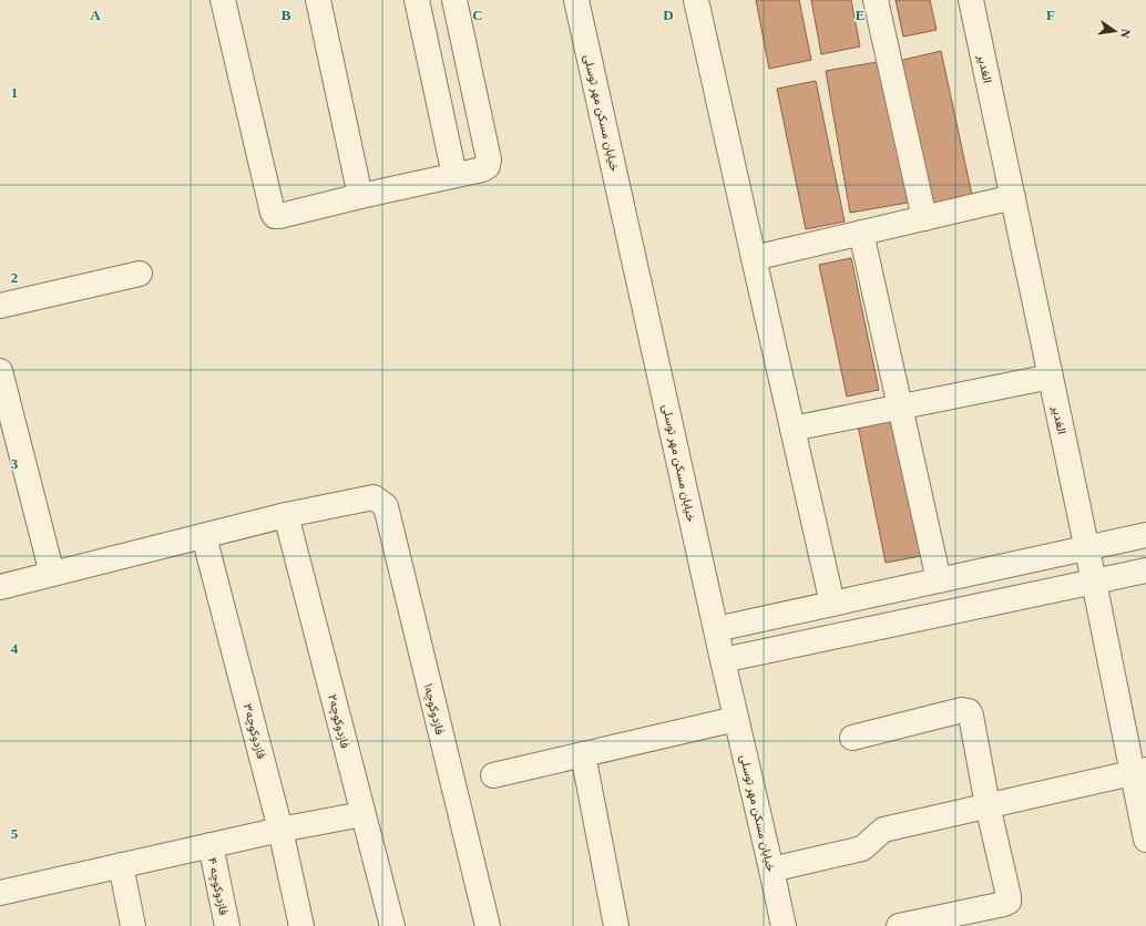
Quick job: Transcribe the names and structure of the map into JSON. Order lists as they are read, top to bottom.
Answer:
{
  "streets": {
    "street": [
      "الغدیر",
      "خیابان مسکن مهر توسلی",
      "فازدوکوچه۱",
      "فازدوکوچه۲",
      "فازدوکوچه۳",
      "فازدوکوچه ۴"
    ]
  },
  "crossings": [
    ["فازدوکوچه۱", "فازدوکوچه۲"]
  ],
  "north": "right",
  "grid": {
    "columns": [
      "A",
      "B",
      "C",
      "D",
      "E",
      "F"
    ],
    "rows": [
      "1",
      "2",
      "3",
      "4",
      "5"
    ]
  }
}
